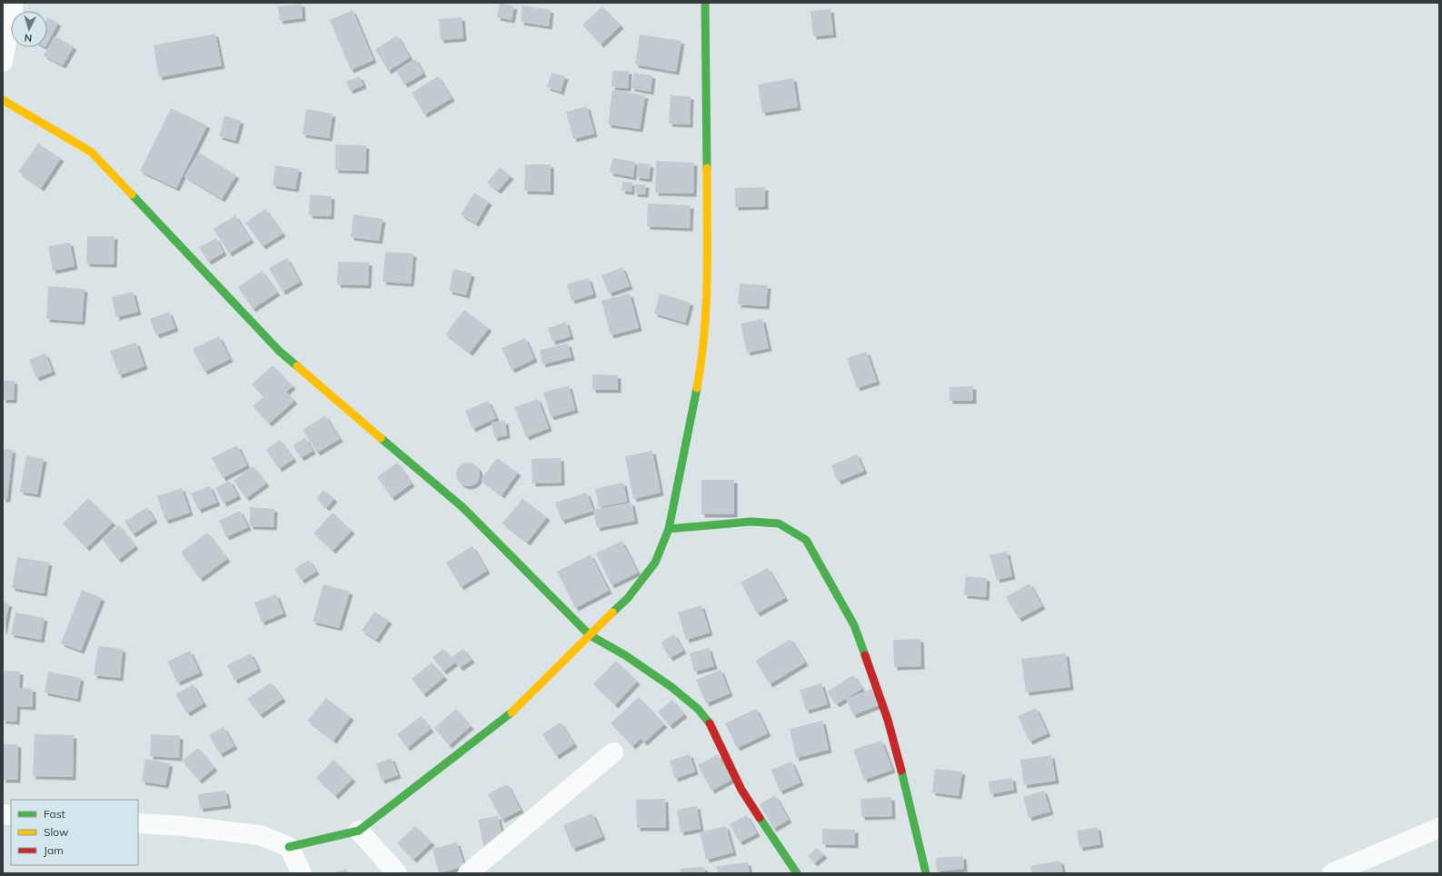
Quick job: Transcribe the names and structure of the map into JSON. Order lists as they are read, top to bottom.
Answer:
{
  "legend": ["Fast", "Slow", "Jam"],
  "north": "bottom"
}
